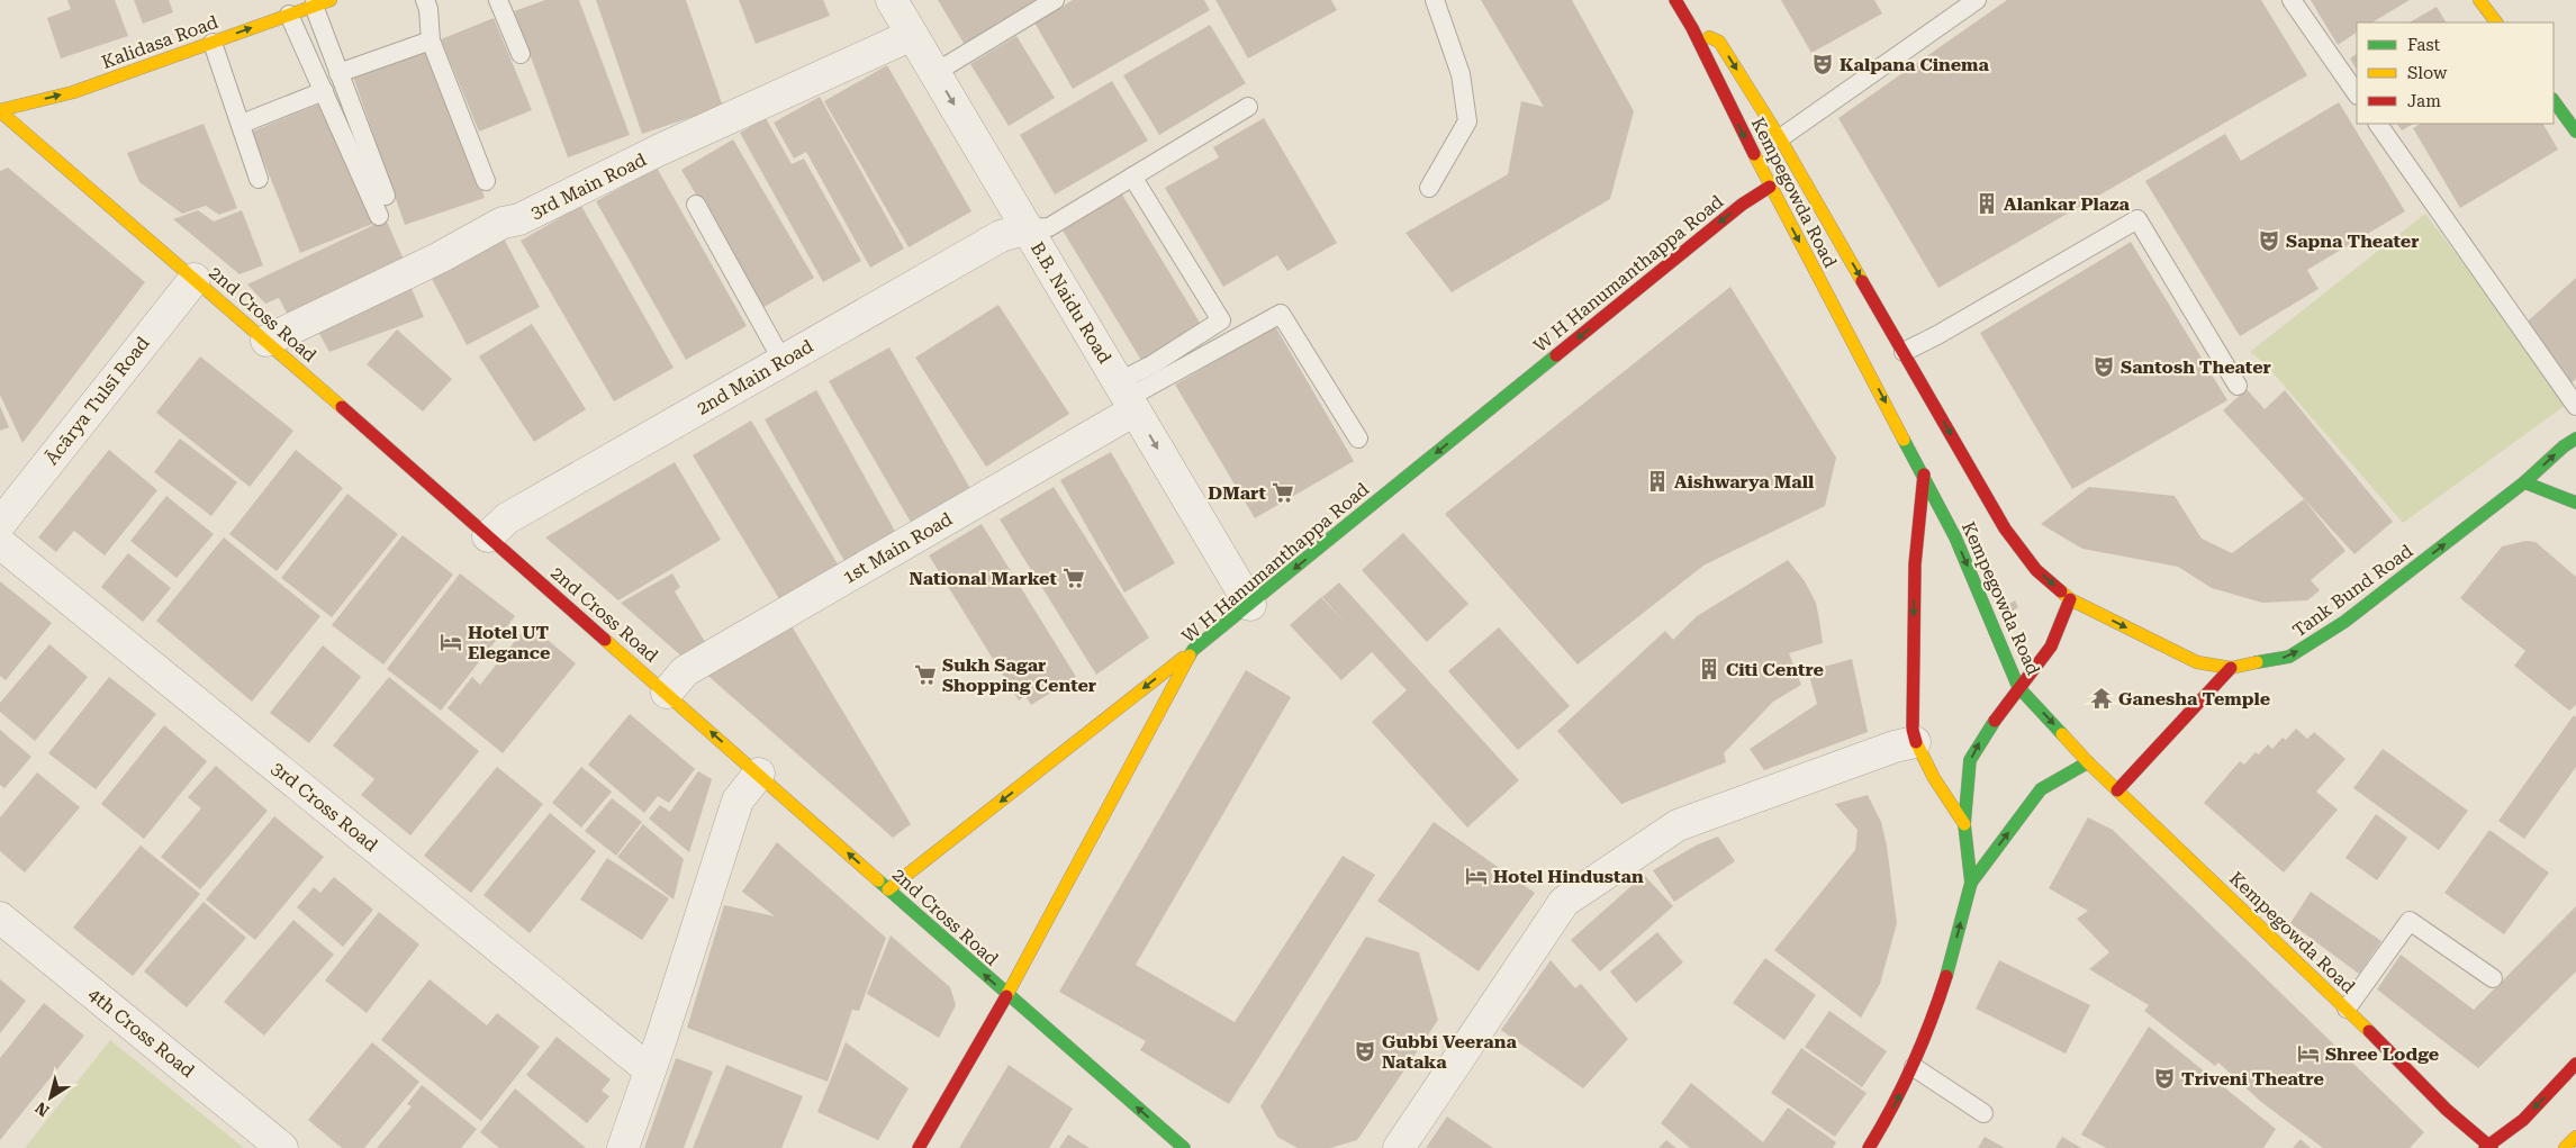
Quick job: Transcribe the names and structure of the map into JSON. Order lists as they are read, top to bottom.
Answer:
{
  "streets": {
    "street": [
      "Kalidasa Road",
      "3rd Main Road",
      "Kempegowda Road",
      "W H Hanumanthappa Road",
      "B.B. Naidu Road",
      "2nd Cross Road",
      "2nd Main Road",
      "Ācārya Tulsī Road",
      "1st Main Road",
      "Tank Bund Road",
      "3rd Cross Road",
      "4th Cross Road"
    ]
  },
  "crossings": [
    ["Kalidasa Road", "2nd Cross Road"],
    ["3rd Main Road", "B.B. Naidu Road"],
    ["3rd Main Road", "2nd Cross Road"],
    ["Kempegowda Road", "W H Hanumanthappa Road"],
    ["Kempegowda Road", "Tank Bund Road"],
    ["W H Hanumanthappa Road", "B.B. Naidu Road"],
    ["W H Hanumanthappa Road", "2nd Cross Road"],
    ["B.B. Naidu Road", "2nd Main Road"],
    ["B.B. Naidu Road", "1st Main Road"],
    ["2nd Cross Road", "2nd Main Road"],
    ["2nd Cross Road", "Ācārya Tulsī Road"],
    ["2nd Cross Road", "1st Main Road"]
  ],
  "one_way": [
    "Kalidasa Road",
    "Kempegowda Road",
    "W H Hanumanthappa Road",
    "B.B. Naidu Road",
    "2nd Cross Road",
    "Tank Bund Road"
  ],
  "places": {
    "theatre": [
      "Kalpana Cinema",
      "Sapna Theater",
      "Santosh Theater",
      "Gubbi Veerana Nataka",
      "Triveni Theatre"
    ],
    "building": ["Alankar Plaza", "Aishwarya Mall", "Citi Centre"],
    "supermarket": ["DMart", "National Market", "Sukh Sagar Shopping Center"],
    "hotel": ["Hotel UT Elegance", "Hotel Hindustan", "Shree Lodge"],
    "temple": ["Ganesha Temple"]
  },
  "legend": ["Fast", "Slow", "Jam"],
  "north": "bottom left"
}
